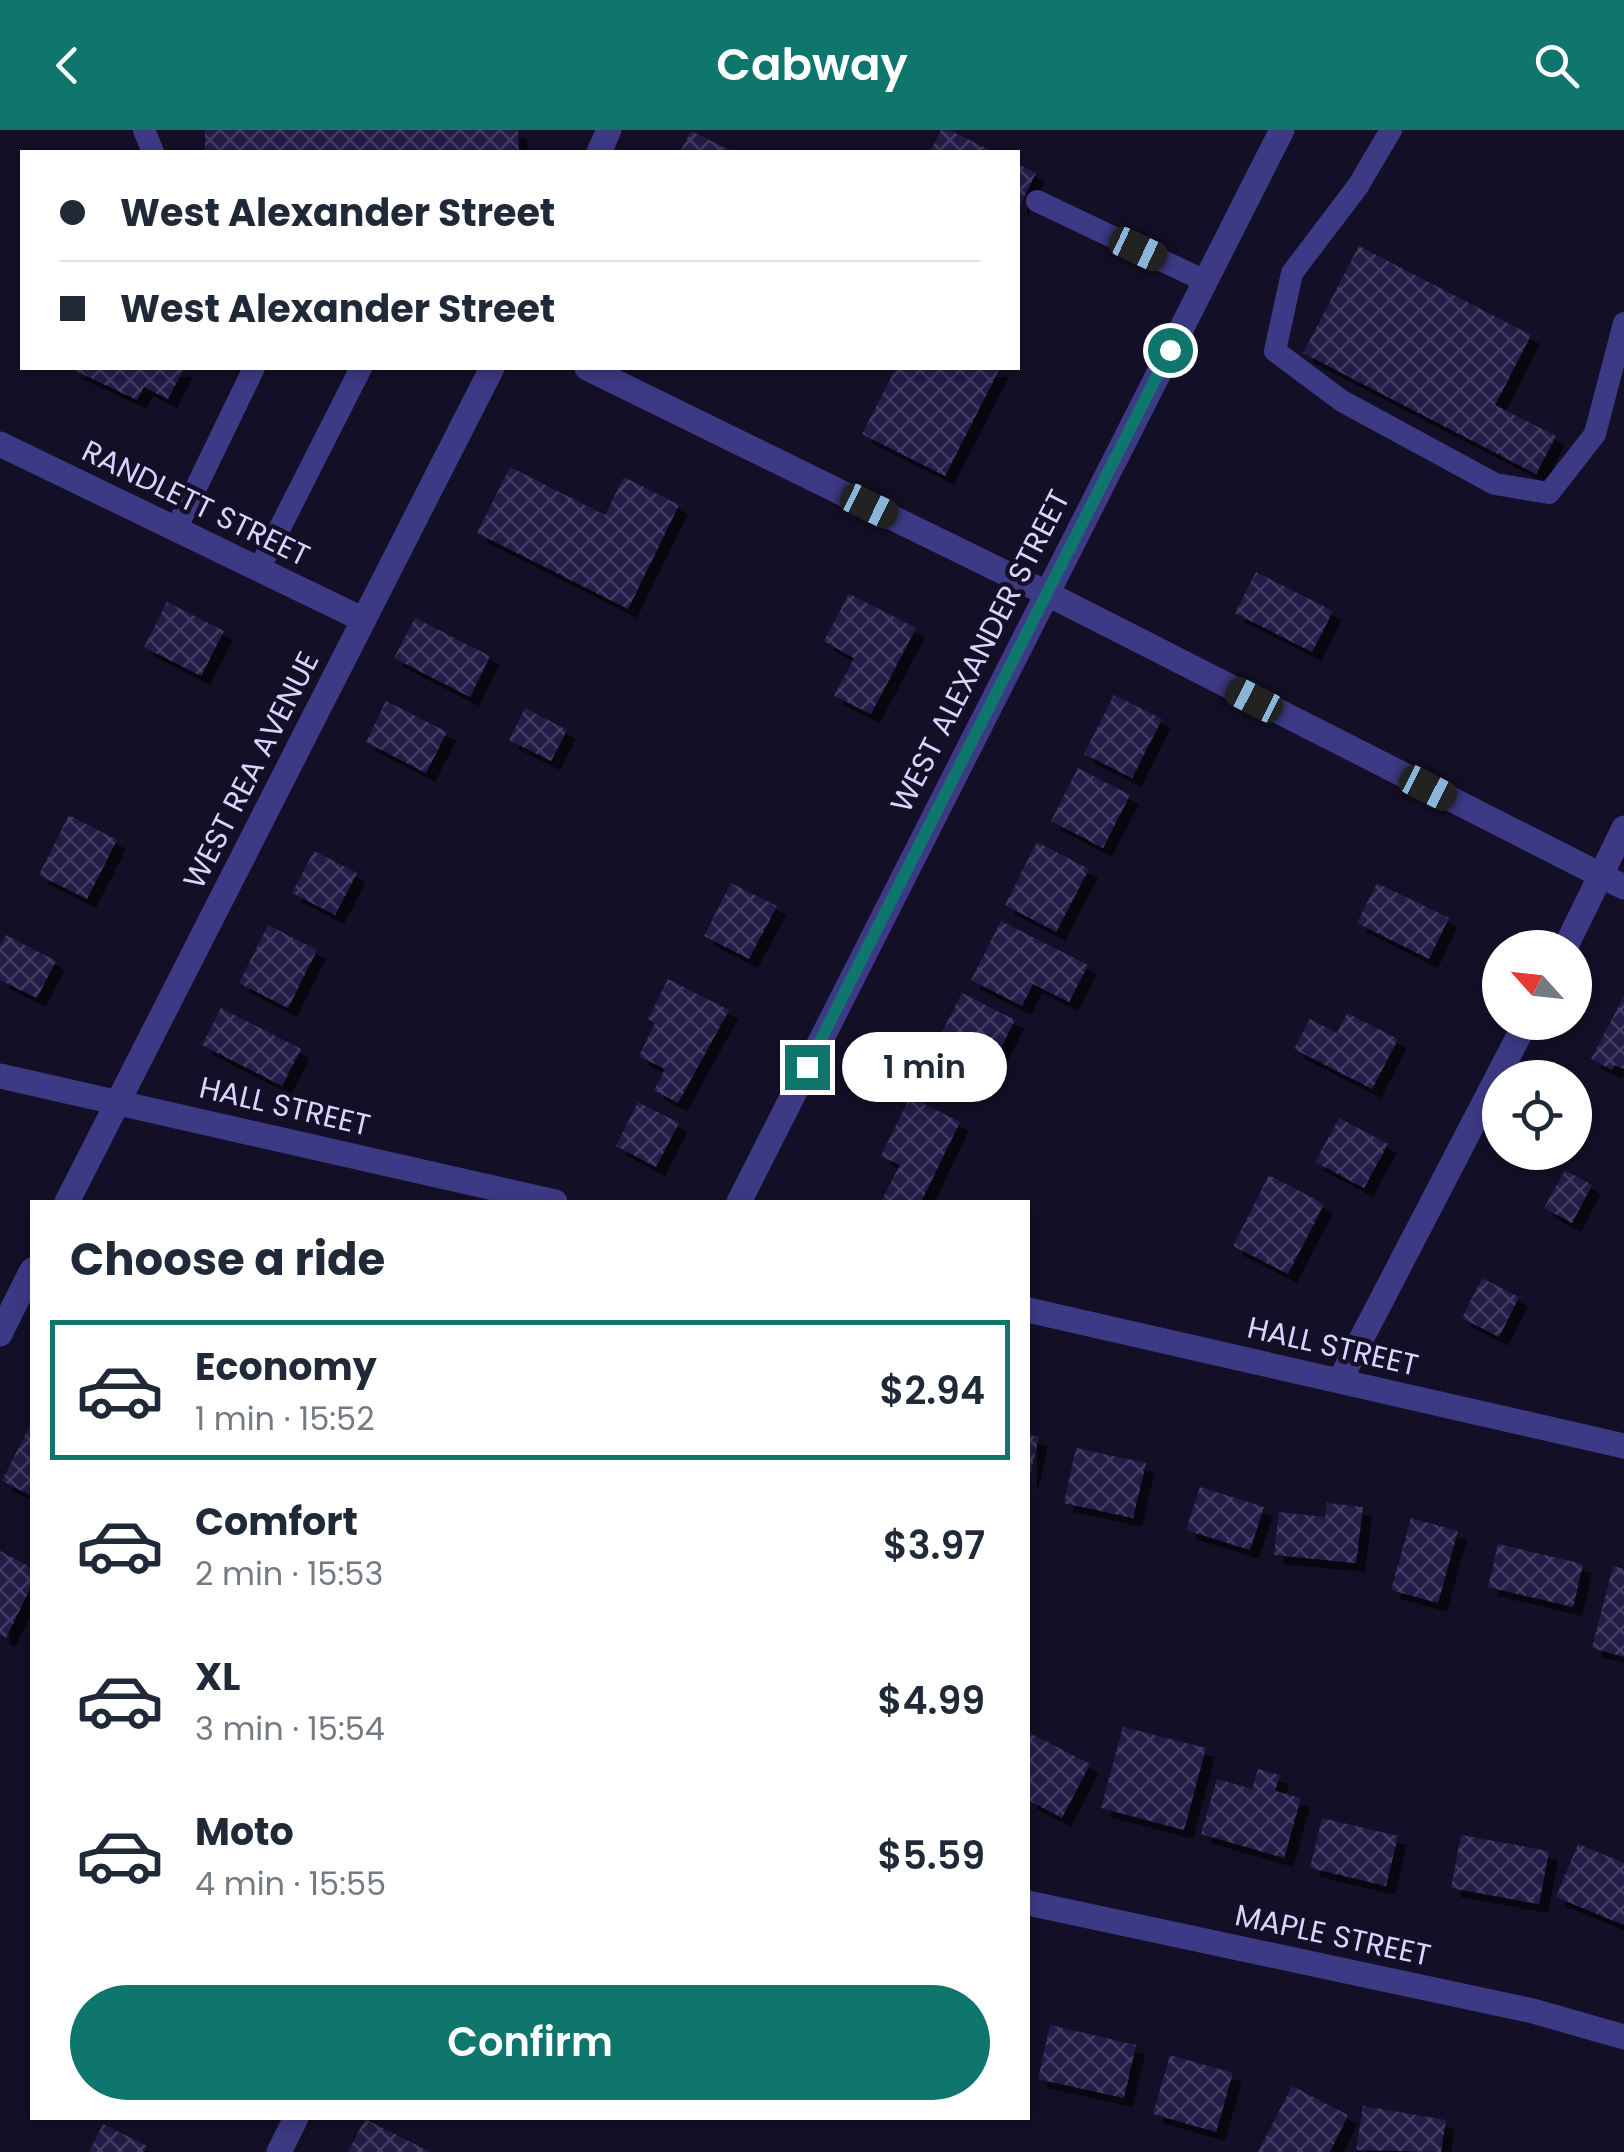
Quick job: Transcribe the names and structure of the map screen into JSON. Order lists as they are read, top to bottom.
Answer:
{
  "streets": {
    "street": [
      "RANDLETT STREET",
      "WEST ALEXANDER STREET",
      "WEST REA AVENUE",
      "HALL STREET",
      "MAPLE STREET"
    ]
  },
  "crossings": [
    ["RANDLETT STREET", "WEST REA AVENUE"],
    ["WEST REA AVENUE", "HALL STREET"]
  ],
  "north": "top left",
  "page": {
    "header": "Cabway",
    "banner": ["West Alexander Street", "West Alexander Street"],
    "bubble": "1 min",
    "heading": "Choose a ride",
    "list": [
      {
        "name": "Economy",
        "note": "1 min · 15:52",
        "value": "$2.94"
      },
      {
        "name": "Comfort",
        "note": "2 min · 15:53",
        "value": "$3.97"
      },
      {
        "name": "XL",
        "note": "3 min · 15:54",
        "value": "$4.99"
      },
      {
        "name": "Moto",
        "note": "4 min · 15:55",
        "value": "$5.59"
      }
    ],
    "buttons": "Confirm"
  }
}
